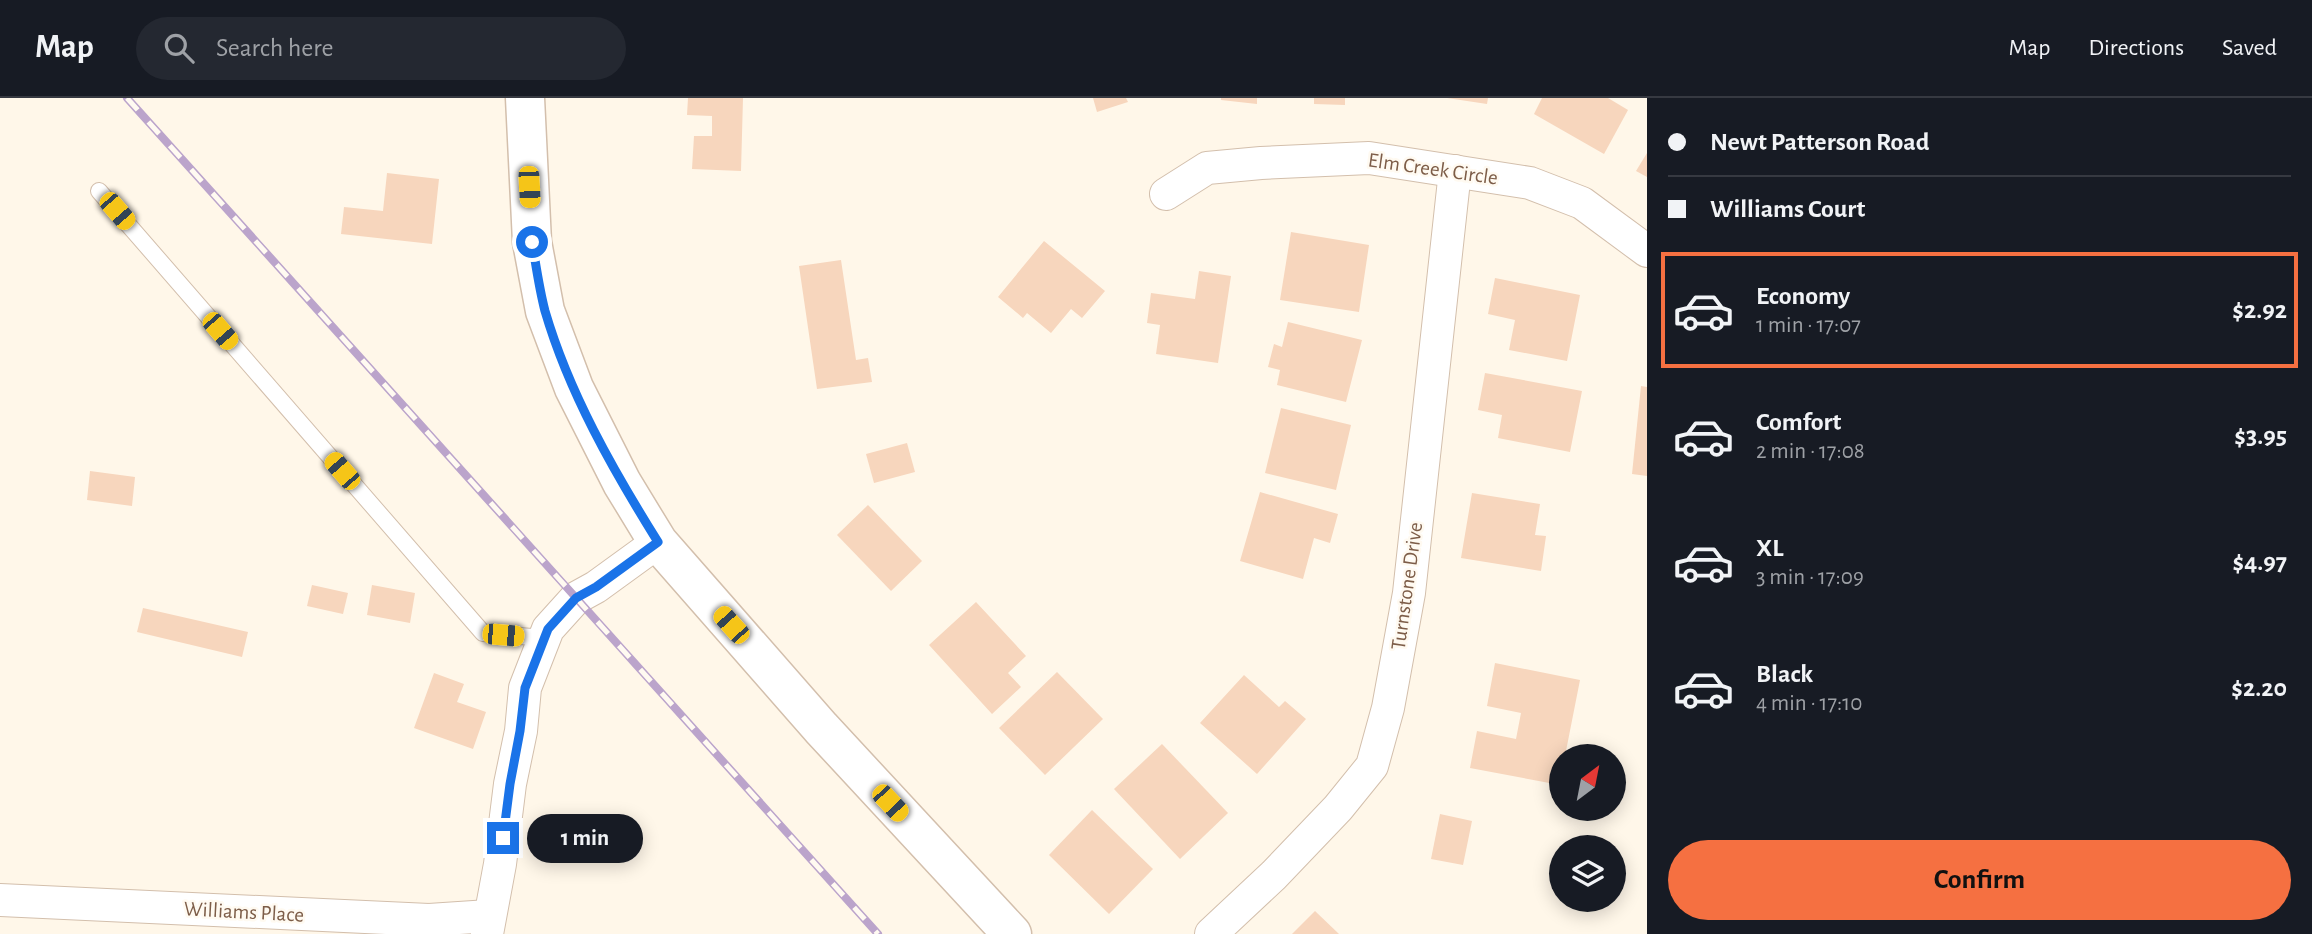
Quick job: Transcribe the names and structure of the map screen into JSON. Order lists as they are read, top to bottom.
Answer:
{
  "streets": {
    "street": ["Elm Creek Circle", "Turnstone Drive", "Williams Place"]
  },
  "crossings": [
    ["Elm Creek Circle", "Turnstone Drive"]
  ],
  "north": "top right",
  "page": {
    "header": "Map",
    "search": "Search here",
    "nav": ["Map", "Directions", "Saved"],
    "banner": ["Newt Patterson Road", "Williams Court"],
    "list": [
      {
        "name": "Economy",
        "note": "1 min · 17:07",
        "value": "$2.92"
      },
      {
        "name": "Comfort",
        "note": "2 min · 17:08",
        "value": "$3.95"
      },
      {
        "name": "XL",
        "note": "3 min · 17:09",
        "value": "$4.97"
      },
      {
        "name": "Black",
        "note": "4 min · 17:10",
        "value": "$2.20"
      }
    ],
    "bubble": "1 min",
    "buttons": "Confirm"
  }
}
